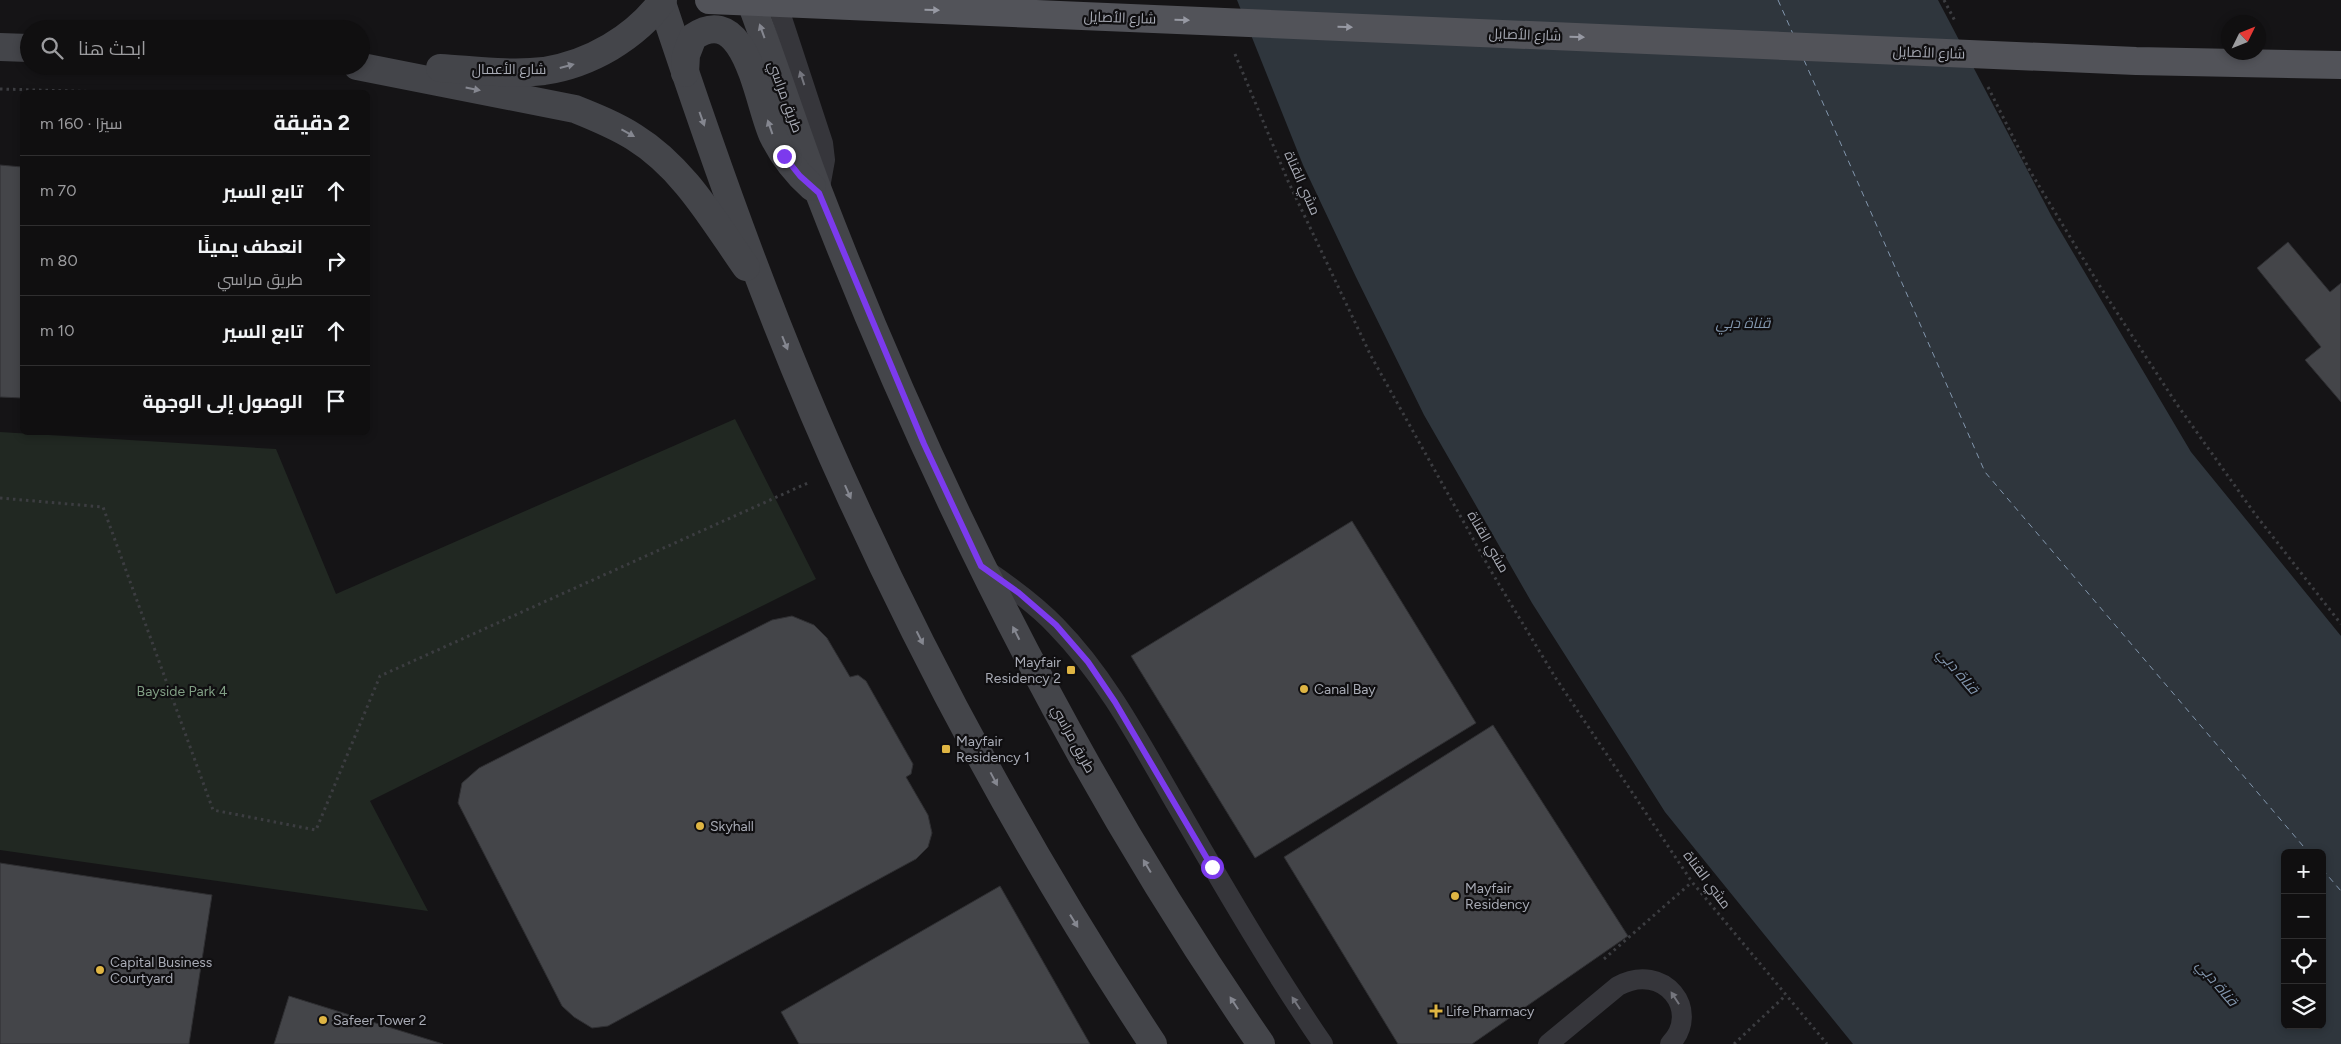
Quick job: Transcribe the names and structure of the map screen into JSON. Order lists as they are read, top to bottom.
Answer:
{
  "streets": {
    "main road": ["شارع الأصايل"],
    "street": ["شارع الأعمال", "طريق مراسي"],
    "path": ["مشي القناة"]
  },
  "one_way": ["شارع الأصايل", "شارع الأعمال"],
  "water": ["قناة دبي"],
  "parks": ["Bayside Park 4"],
  "places": {
    "transit": ["Mayfair Residency 2", "Mayfair Residency 1"],
    "other": [
      "Canal Bay",
      "Skyhall",
      "Mayfair Residency",
      "Capital Business Courtyard",
      "Safeer Tower 2"
    ],
    "health": ["Life Pharmacy"]
  },
  "north": "top right",
  "page": {
    "search": "ابحث هنا",
    "heading": ["2 دقيقة", "سيرًا · 160 m"],
    "list": [
      ["تابع السير", "70 m"],
      ["انعطف يمينًا", "طريق مراسي", "80 m"],
      ["تابع السير", "10 m"],
      "الوصول إلى الوجهة"
    ],
    "map_buttons": ["+", "−"]
  }
}
